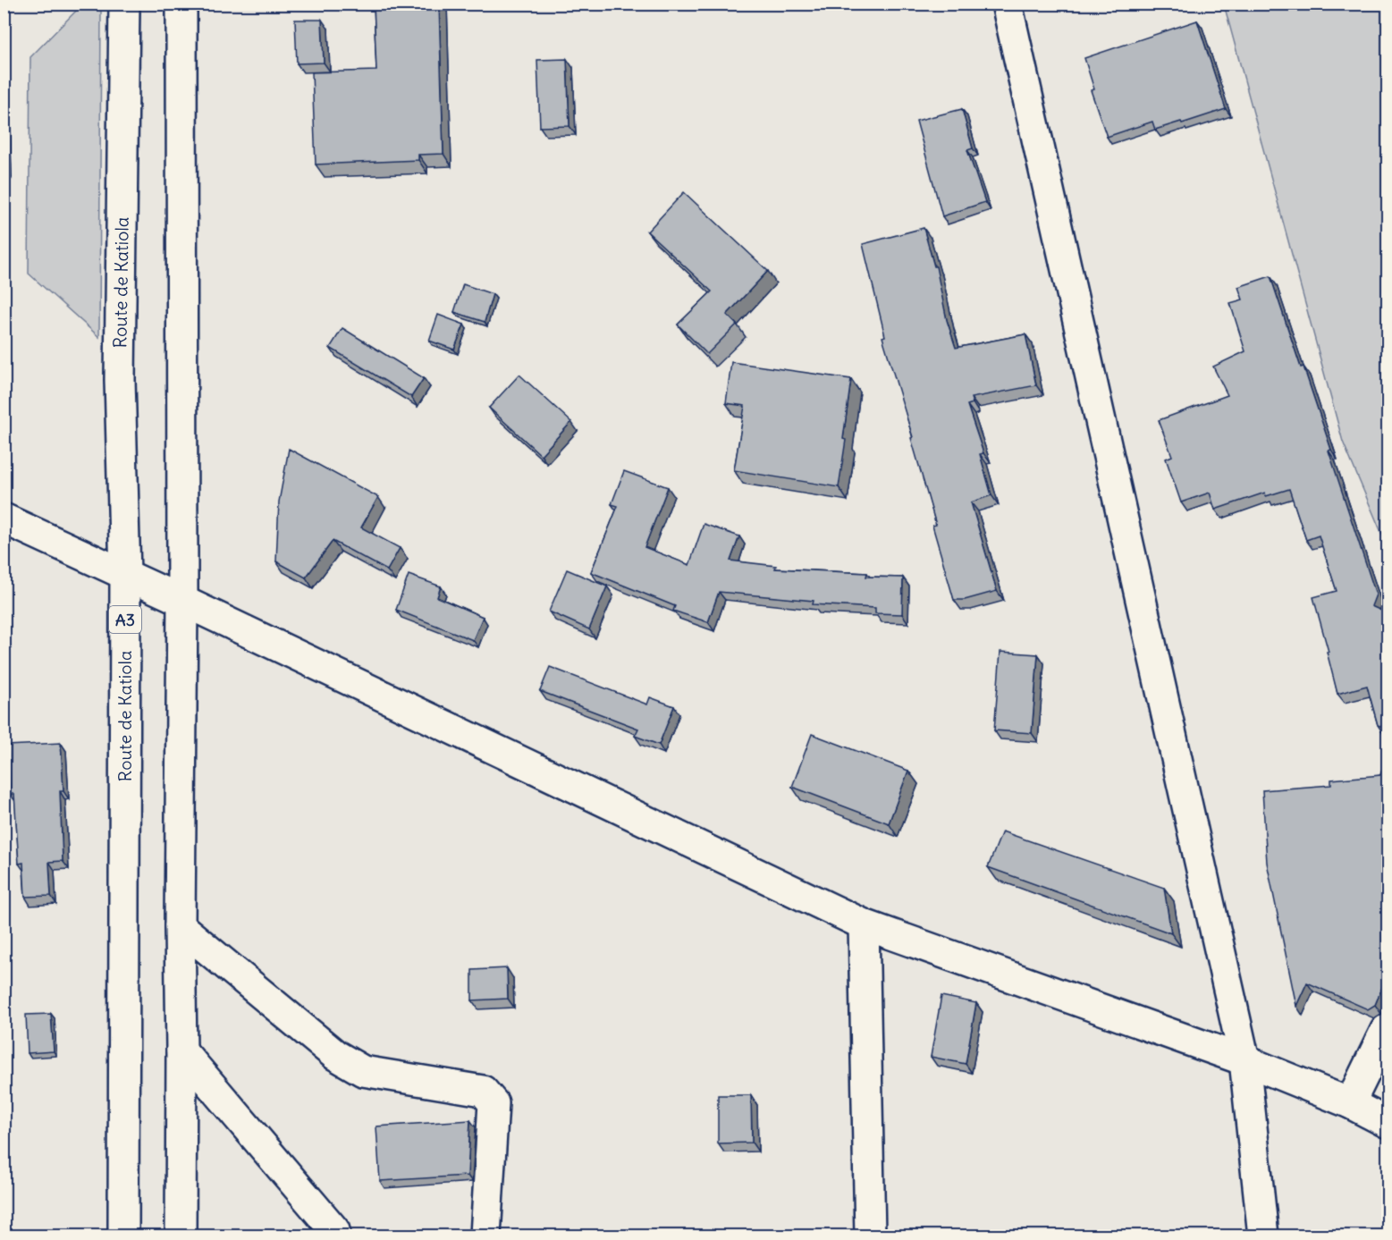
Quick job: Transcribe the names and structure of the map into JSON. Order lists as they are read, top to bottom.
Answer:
{
  "streets": {
    "main road": ["Route de Katiola", "A3"]
  }
}
